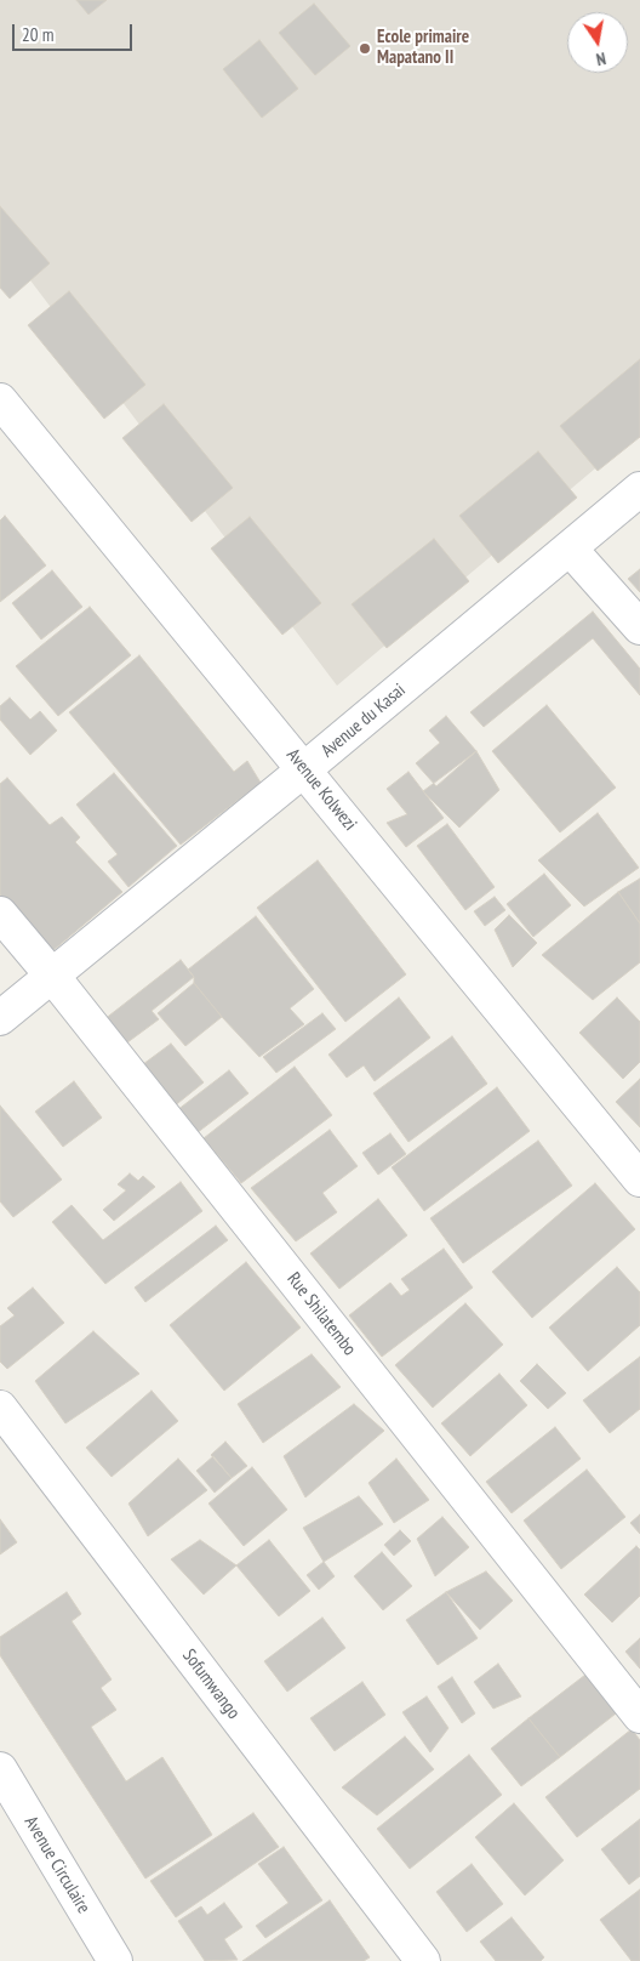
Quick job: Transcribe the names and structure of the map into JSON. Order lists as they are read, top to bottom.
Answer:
{
  "streets": {
    "street": [
      "Avenue du Kasai",
      "Avenue Kolwezi",
      "Rue Shilatembo",
      "Sofumwango",
      "Avenue Circulaire"
    ]
  },
  "crossings": [
    ["Avenue du Kasai", "Avenue Kolwezi"],
    ["Avenue du Kasai", "Rue Shilatembo"]
  ],
  "places": ["Ecole primaire Mapatano II"],
  "scale_bar": "20 m",
  "north": "bottom"
}
